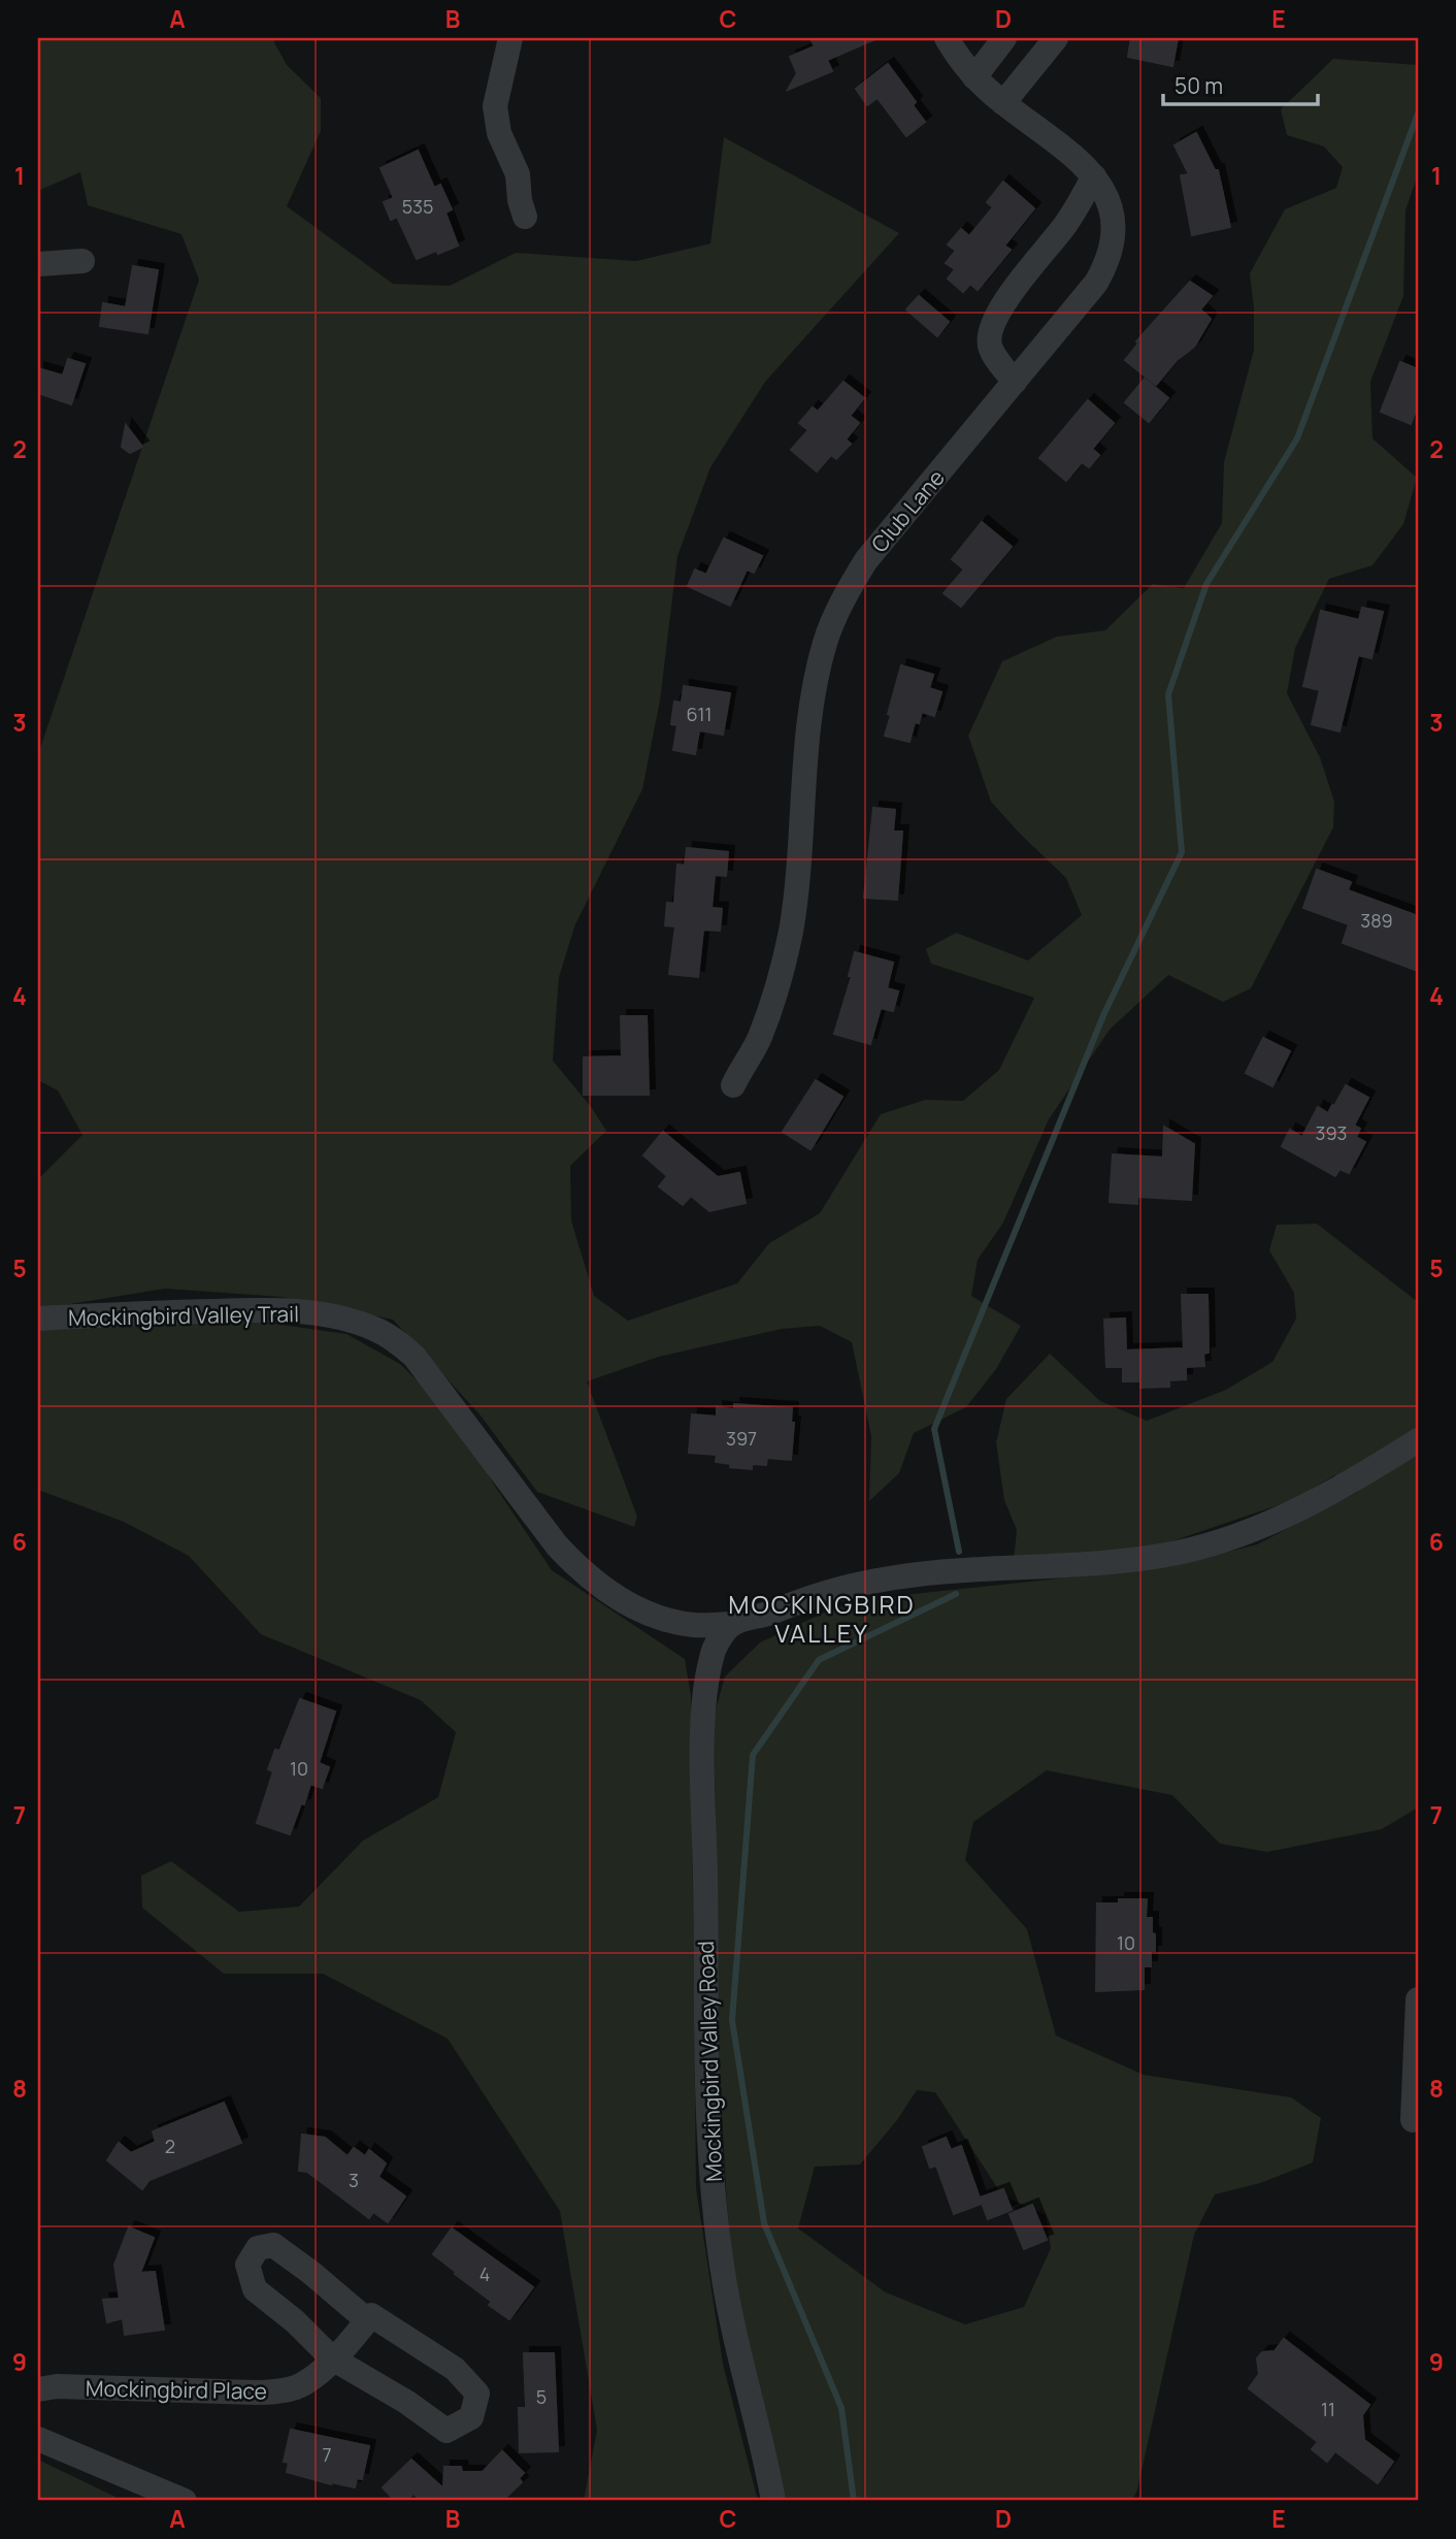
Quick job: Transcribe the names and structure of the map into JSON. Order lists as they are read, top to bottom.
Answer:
{
  "streets": {
    "street": [
      "Club Lane",
      "Mockingbird Valley Trail",
      "Mockingbird Valley Road",
      "Mockingbird Place"
    ]
  },
  "crossings": [
    ["Mockingbird Valley Trail", "Mockingbird Valley Road"]
  ],
  "districts": ["MOCKINGBIRD VALLEY"],
  "house_numbers": [
    "535",
    "611",
    "389",
    "393",
    "397",
    "10",
    "10",
    "2",
    "3",
    "4",
    "5",
    "11",
    "7"
  ],
  "scale_bar": "50 m",
  "grid": {
    "columns": [
      "A",
      "B",
      "C",
      "D",
      "E"
    ],
    "rows": [
      "1",
      "2",
      "3",
      "4",
      "5",
      "6",
      "7",
      "8",
      "9"
    ]
  }
}
